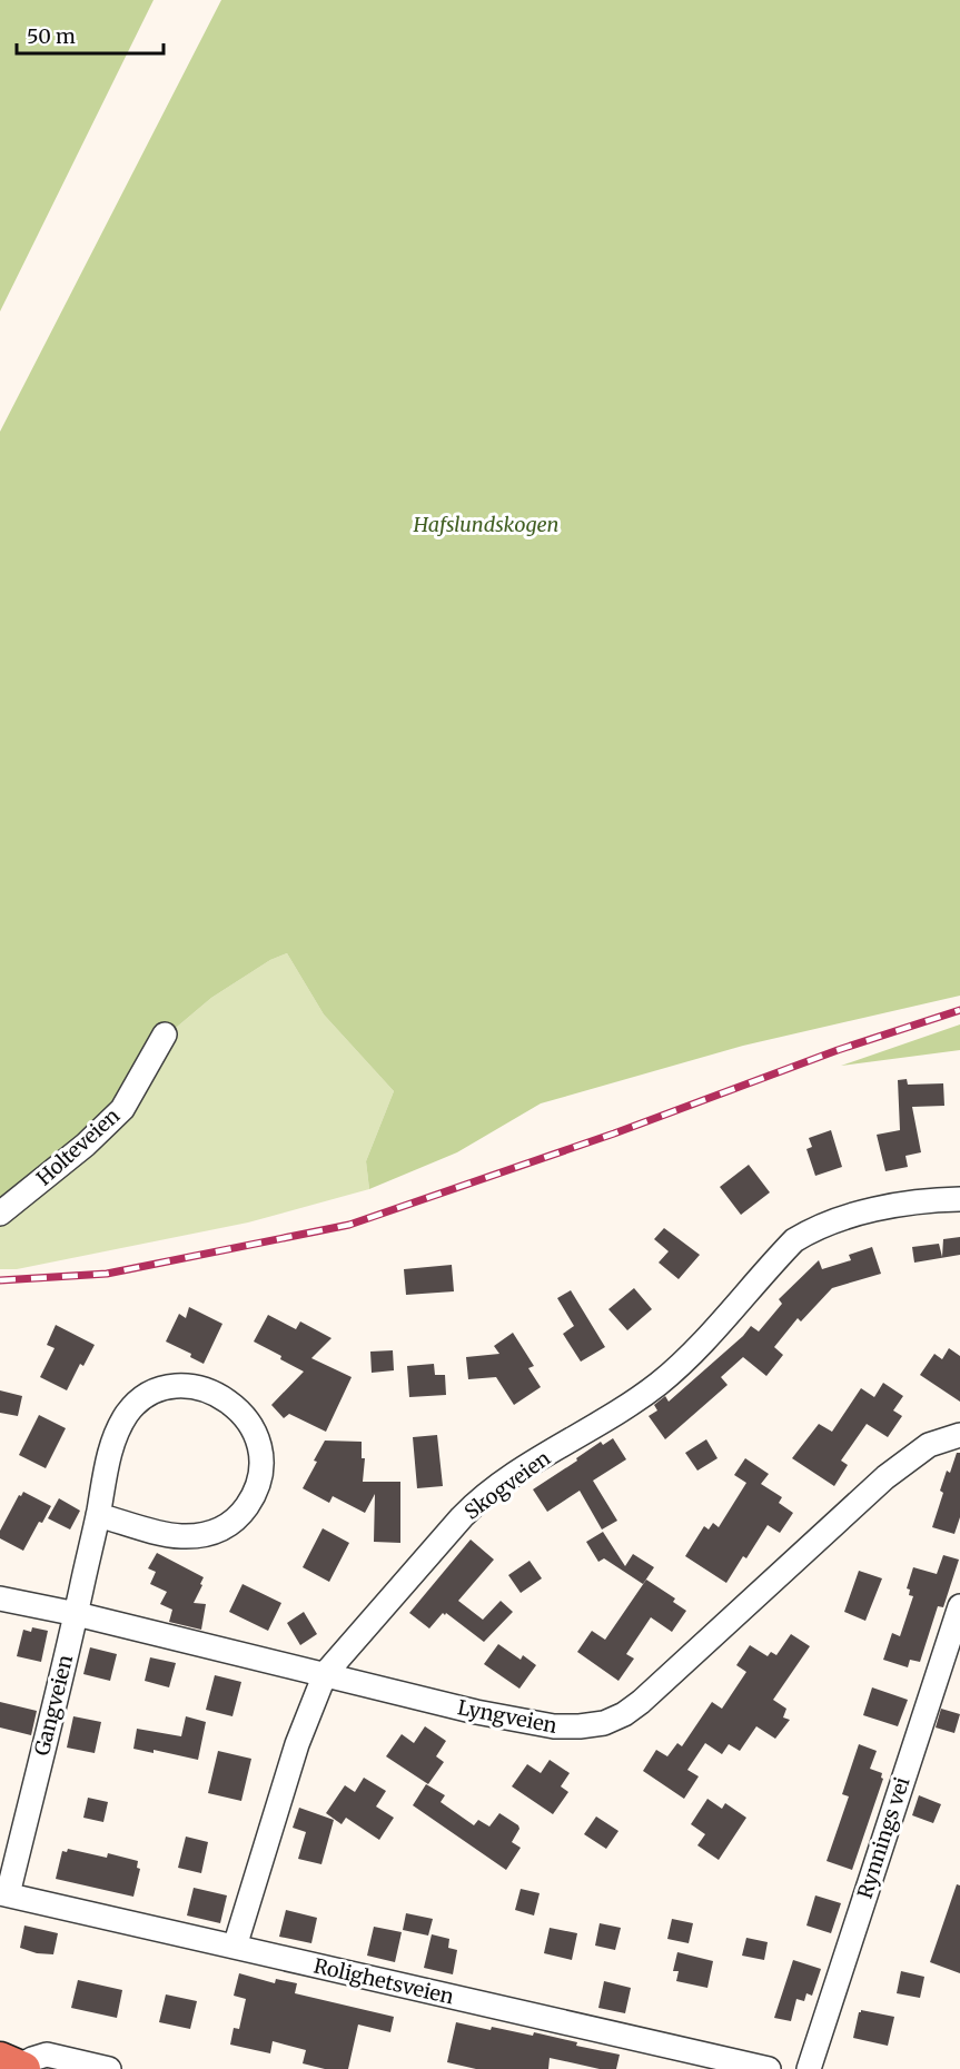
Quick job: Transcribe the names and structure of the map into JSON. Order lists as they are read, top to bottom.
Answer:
{
  "streets": {
    "street": [
      "Holteveien",
      "Skogveien",
      "Gangveien",
      "Lyngveien",
      "Rynnings vei",
      "Rolighetsveien"
    ]
  },
  "crossings": [
    ["Skogveien", "Lyngveien"],
    ["Skogveien", "Rolighetsveien"],
    ["Gangveien", "Lyngveien"],
    ["Gangveien", "Rolighetsveien"]
  ],
  "parks": ["Hafslundskogen"],
  "scale_bar": "50 m"
}
